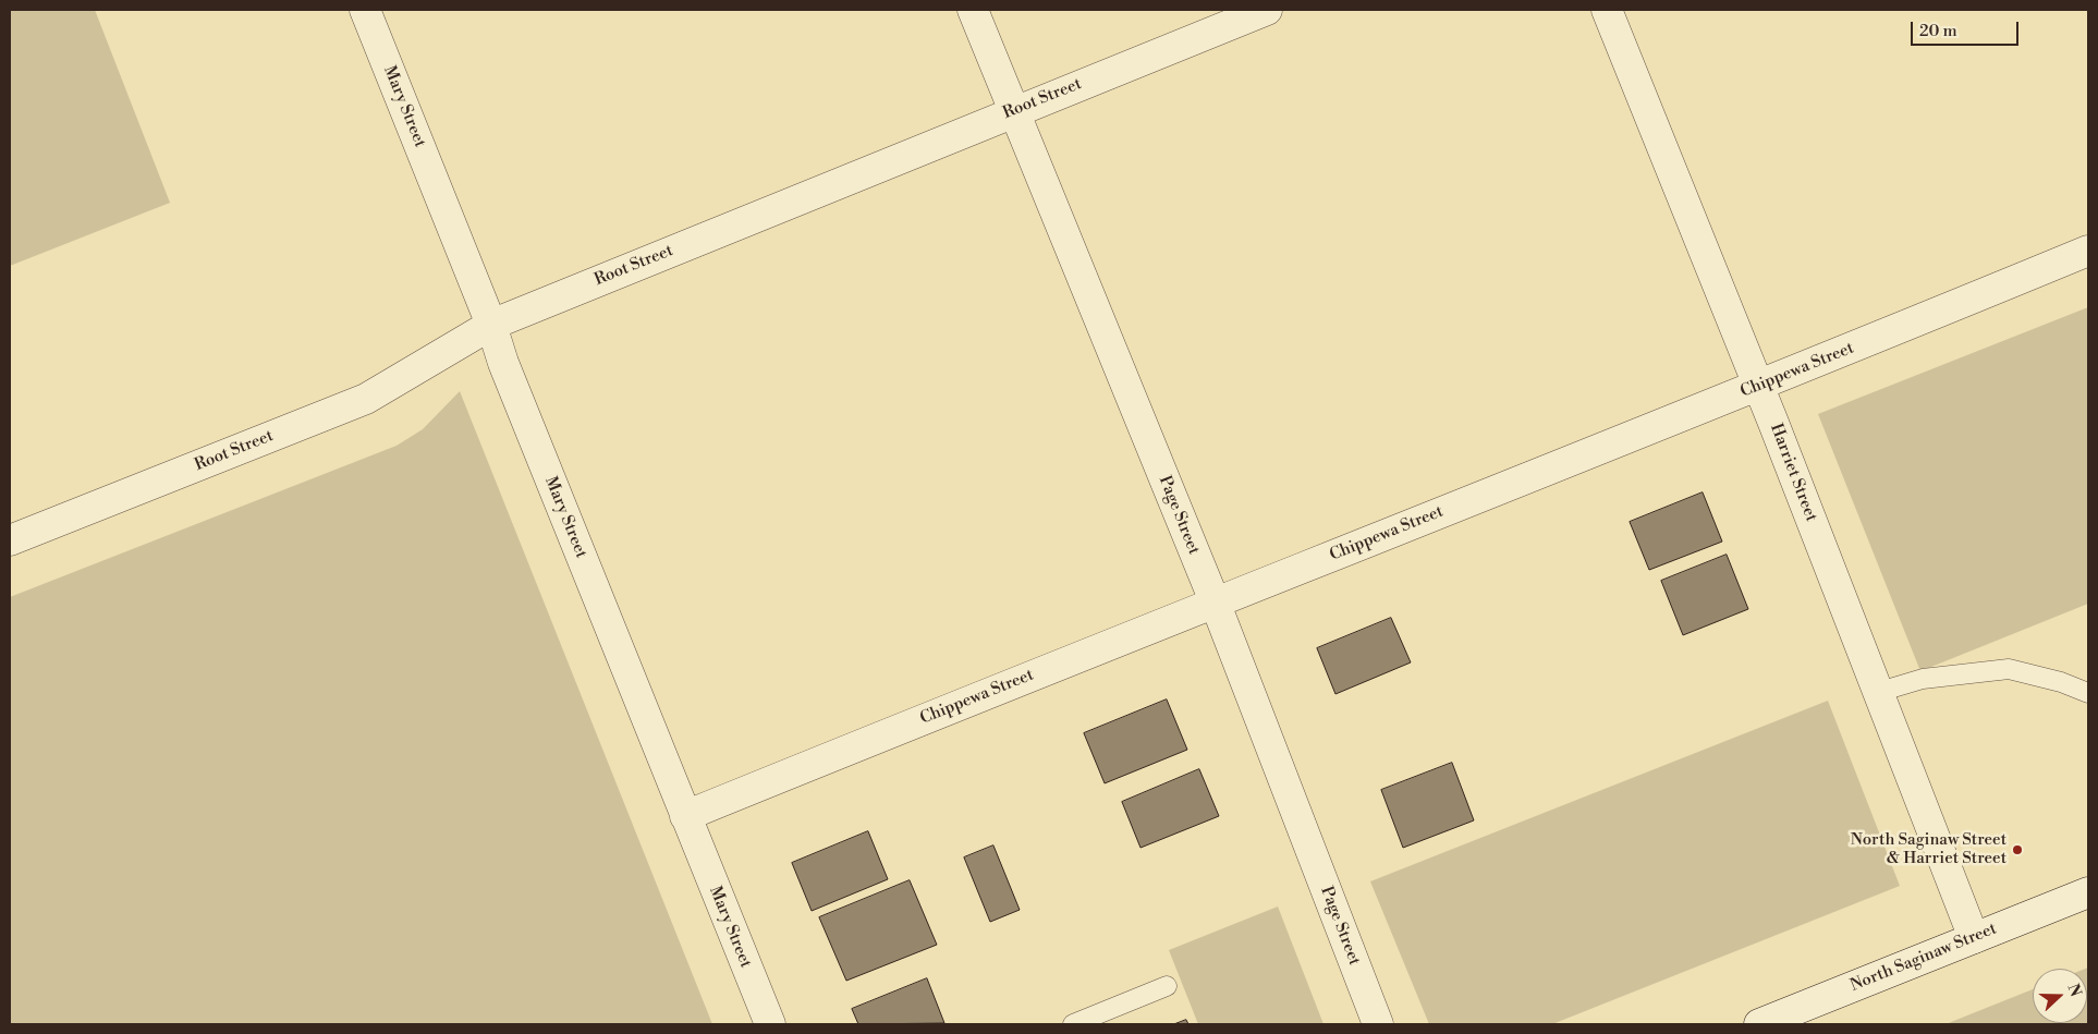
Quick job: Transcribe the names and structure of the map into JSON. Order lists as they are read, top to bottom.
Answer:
{
  "streets": {
    "street": [
      "Root Street",
      "Mary Street",
      "Chippewa Street",
      "Harriet Street",
      "Page Street",
      "North Saginaw Street"
    ]
  },
  "crossings": [
    ["Root Street", "Mary Street"],
    ["Root Street", "Page Street"],
    ["Mary Street", "Chippewa Street"],
    ["Chippewa Street", "Harriet Street"],
    ["Chippewa Street", "Page Street"],
    ["Harriet Street", "North Saginaw Street"]
  ],
  "places": ["North Saginaw Street & Harriet Street"],
  "scale_bar": "20 m",
  "north": "right"
}
